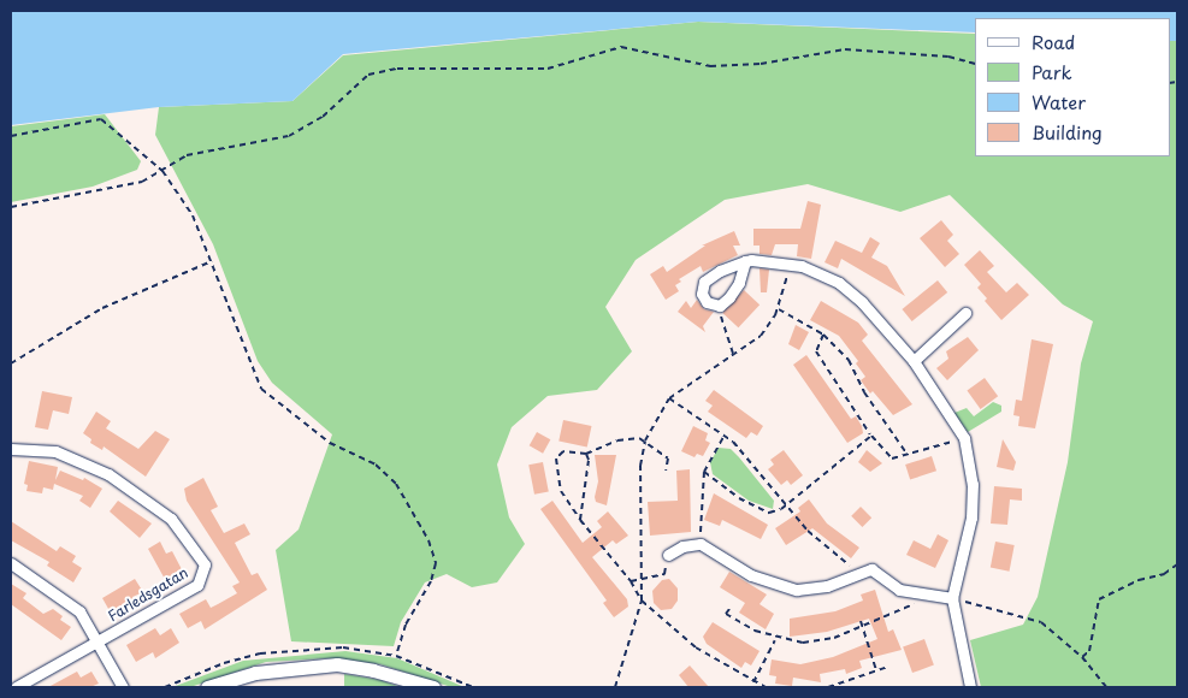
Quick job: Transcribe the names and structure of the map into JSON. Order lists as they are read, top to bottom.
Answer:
{
  "streets": {
    "street": ["Farledsgatan"]
  },
  "legend": [
    "Road",
    "Park",
    "Water",
    "Building"
  ]
}
